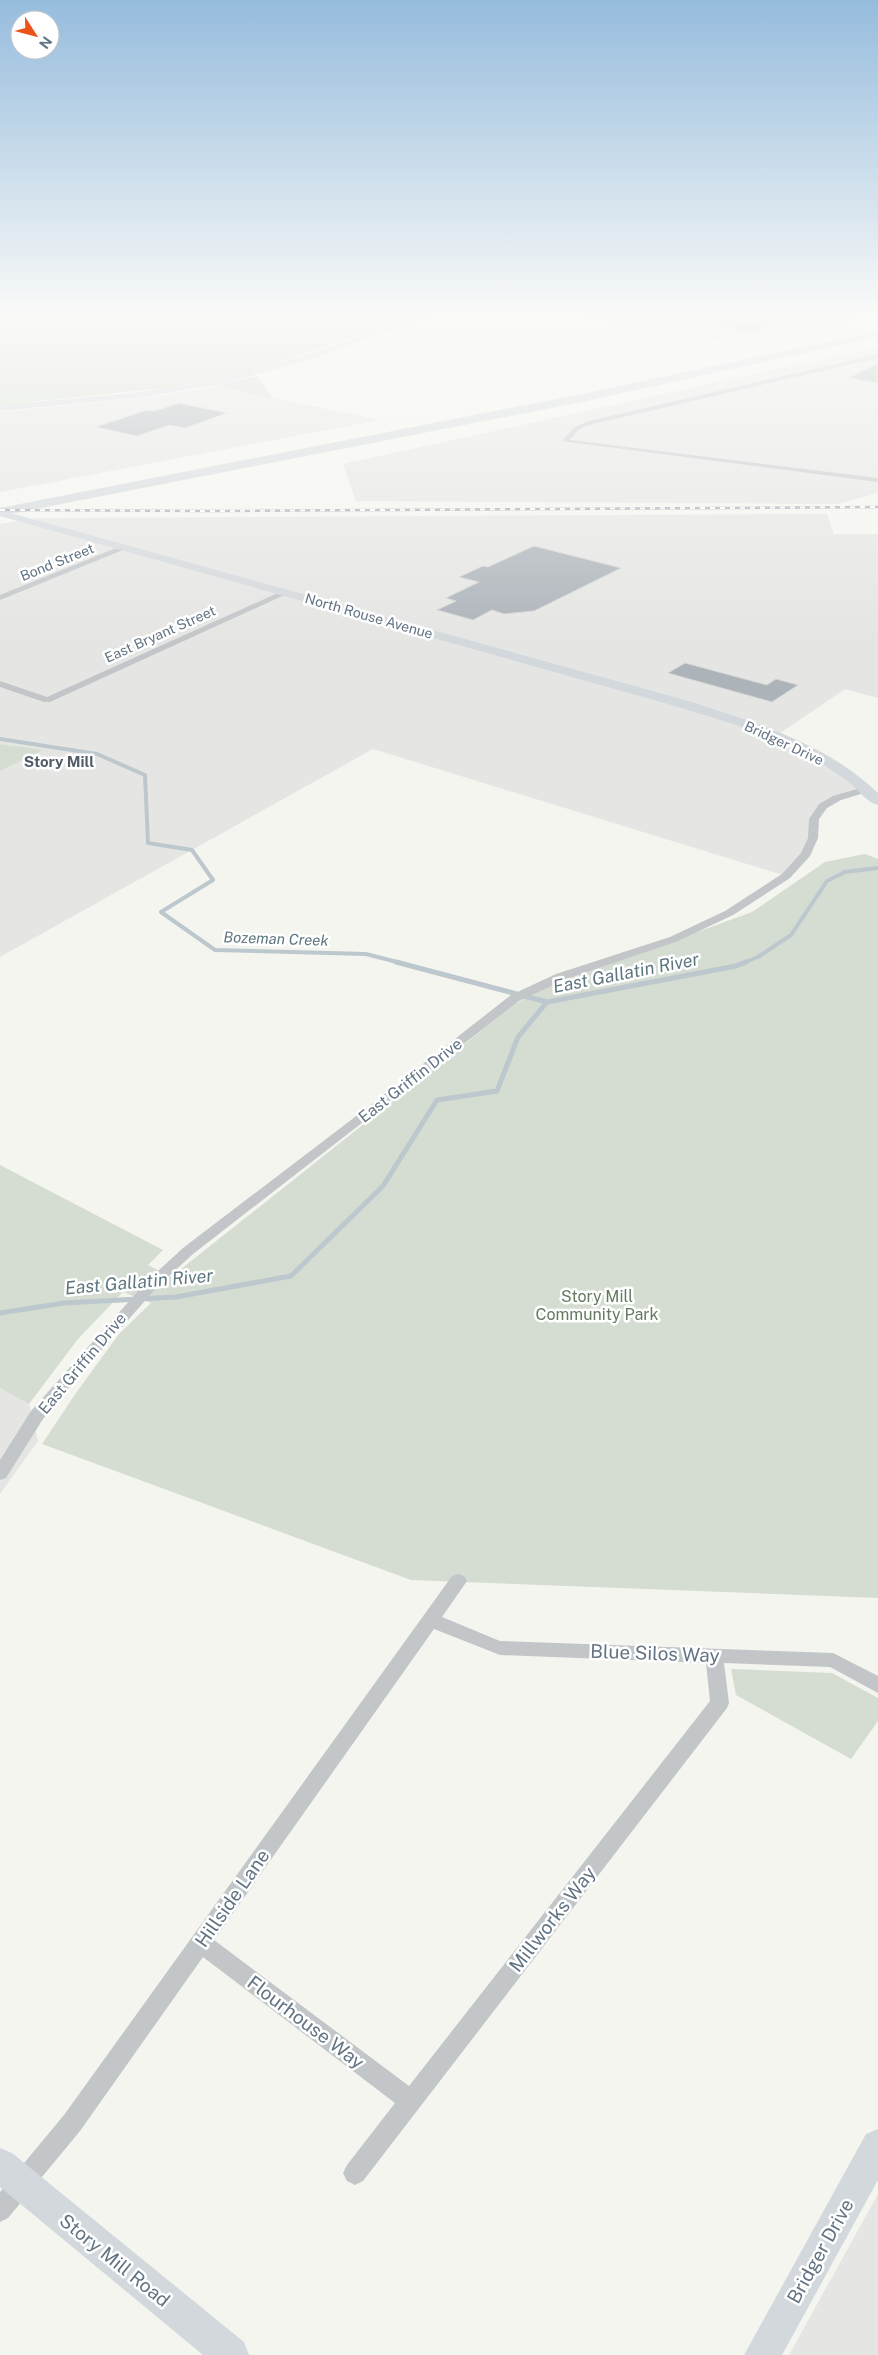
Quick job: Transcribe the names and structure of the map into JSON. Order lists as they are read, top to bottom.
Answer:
{
  "streets": {
    "main road": ["North Rouse Avenue", "Bridger Drive", "Story Mill Road"],
    "street": [
      "Bond Street",
      "East Bryant Street",
      "East Griffin Drive",
      "Blue Silos Way",
      "Hillside Lane",
      "Millworks Way",
      "Flourhouse Way"
    ]
  },
  "crossings": [
    ["Bond Street", "North Rouse Avenue"],
    ["North Rouse Avenue", "East Bryant Street"],
    ["North Rouse Avenue", "Bridger Drive"],
    ["Bridger Drive", "East Griffin Drive"],
    ["Blue Silos Way", "Hillside Lane"],
    ["Blue Silos Way", "Millworks Way"],
    ["Hillside Lane", "Flourhouse Way"],
    ["Hillside Lane", "Story Mill Road"],
    ["Millworks Way", "Flourhouse Way"]
  ],
  "districts": ["Story Mill"],
  "water": ["Bozeman Creek", "East Gallatin River"],
  "parks": ["Story Mill Community Park"],
  "north": "bottom right"
}
